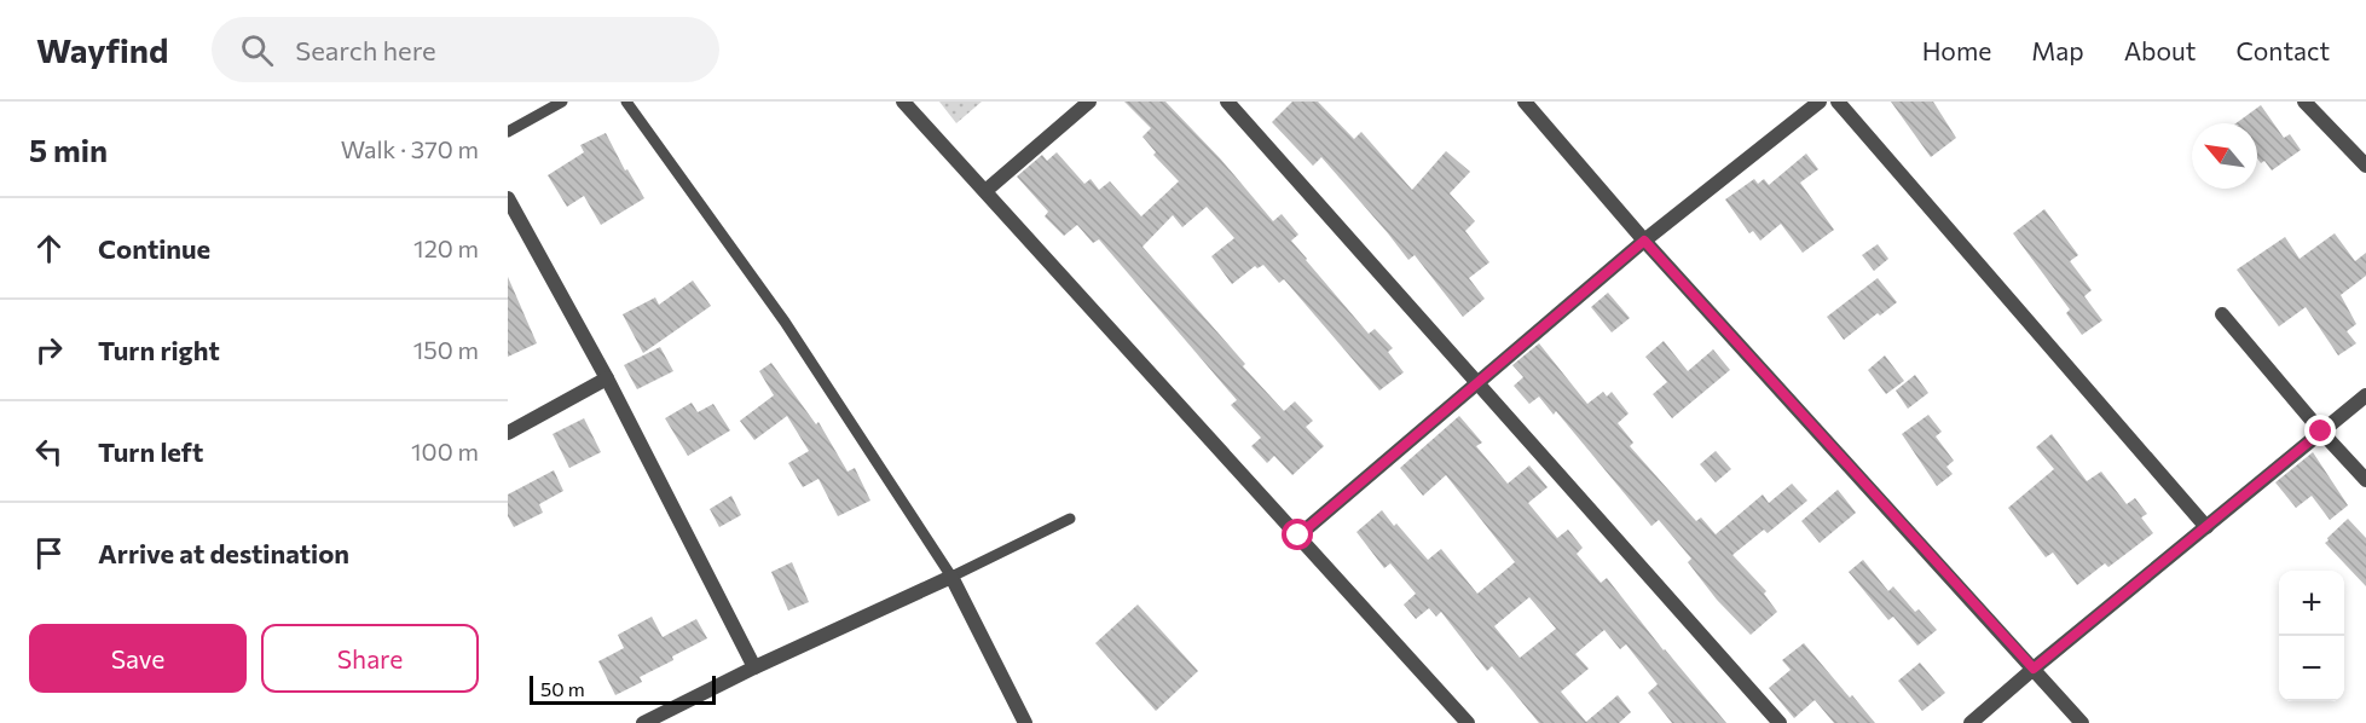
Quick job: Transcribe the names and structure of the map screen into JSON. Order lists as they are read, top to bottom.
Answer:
{
  "scale_bar": "50 m",
  "north": "top left",
  "page": {
    "header": "Wayfind",
    "search": "Search here",
    "nav": [
      "Home",
      "Map",
      "About",
      "Contact"
    ],
    "heading": ["5 min", "Walk · 370 m"],
    "list": [
      ["Continue", "120 m"],
      ["Turn right", "150 m"],
      ["Turn left", "100 m"],
      "Arrive at destination"
    ],
    "map_buttons": ["+", "−"],
    "buttons": ["Save", "Share"],
    "scale": "50 m"
  }
}
